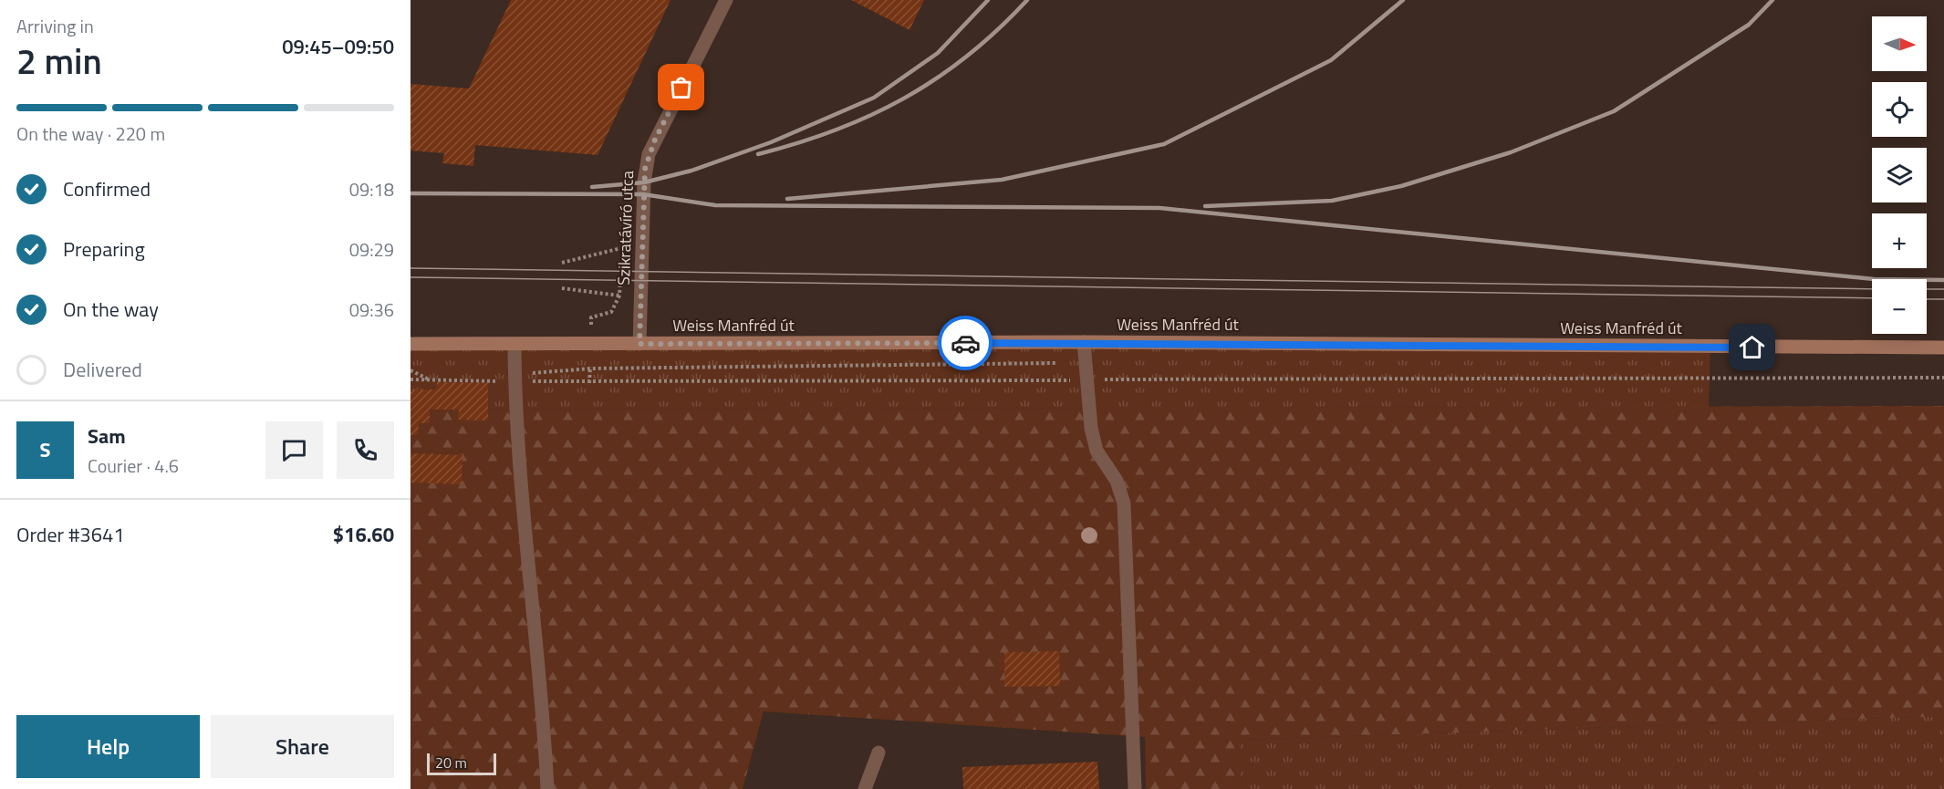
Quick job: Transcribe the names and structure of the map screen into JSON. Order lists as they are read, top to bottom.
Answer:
{
  "streets": {
    "main road": ["Weiss Manfréd út"],
    "street": ["Szikratávíró utca"]
  },
  "crossings": [
    ["Szikratávíró utca", "Weiss Manfréd út"]
  ],
  "scale_bar": "20 m",
  "north": "right",
  "page": {
    "heading": ["2 min", "Arriving in", "09:45–09:50"],
    "panel": [
      "Sam",
      "Courier · 4.6",
      "Order #3641",
      "$16.60"
    ],
    "map_buttons": ["+", "−"],
    "bar": "On the way · 220 m",
    "list": [
      ["Confirmed", "09:18"],
      ["Preparing", "09:29"],
      ["On the way", "09:36"],
      "Delivered"
    ],
    "round": "S",
    "buttons": ["Help", "Share"],
    "scale": "20 m"
  }
}
